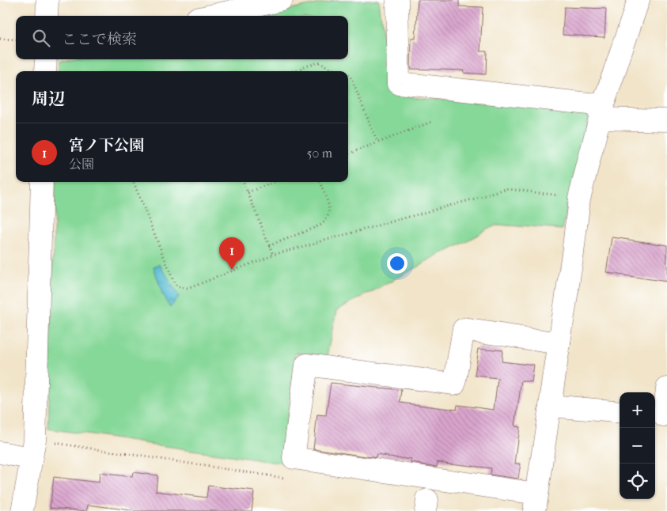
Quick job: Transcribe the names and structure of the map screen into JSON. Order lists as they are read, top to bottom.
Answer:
{
  "page": {
    "search": "ここで検索",
    "heading": "周辺",
    "list": [
      {
        "mark": "1",
        "name": "宮ノ下公園",
        "note": "公園",
        "value": "50 m"
      }
    ],
    "pins": "1",
    "map_buttons": ["+", "−"]
  }
}
